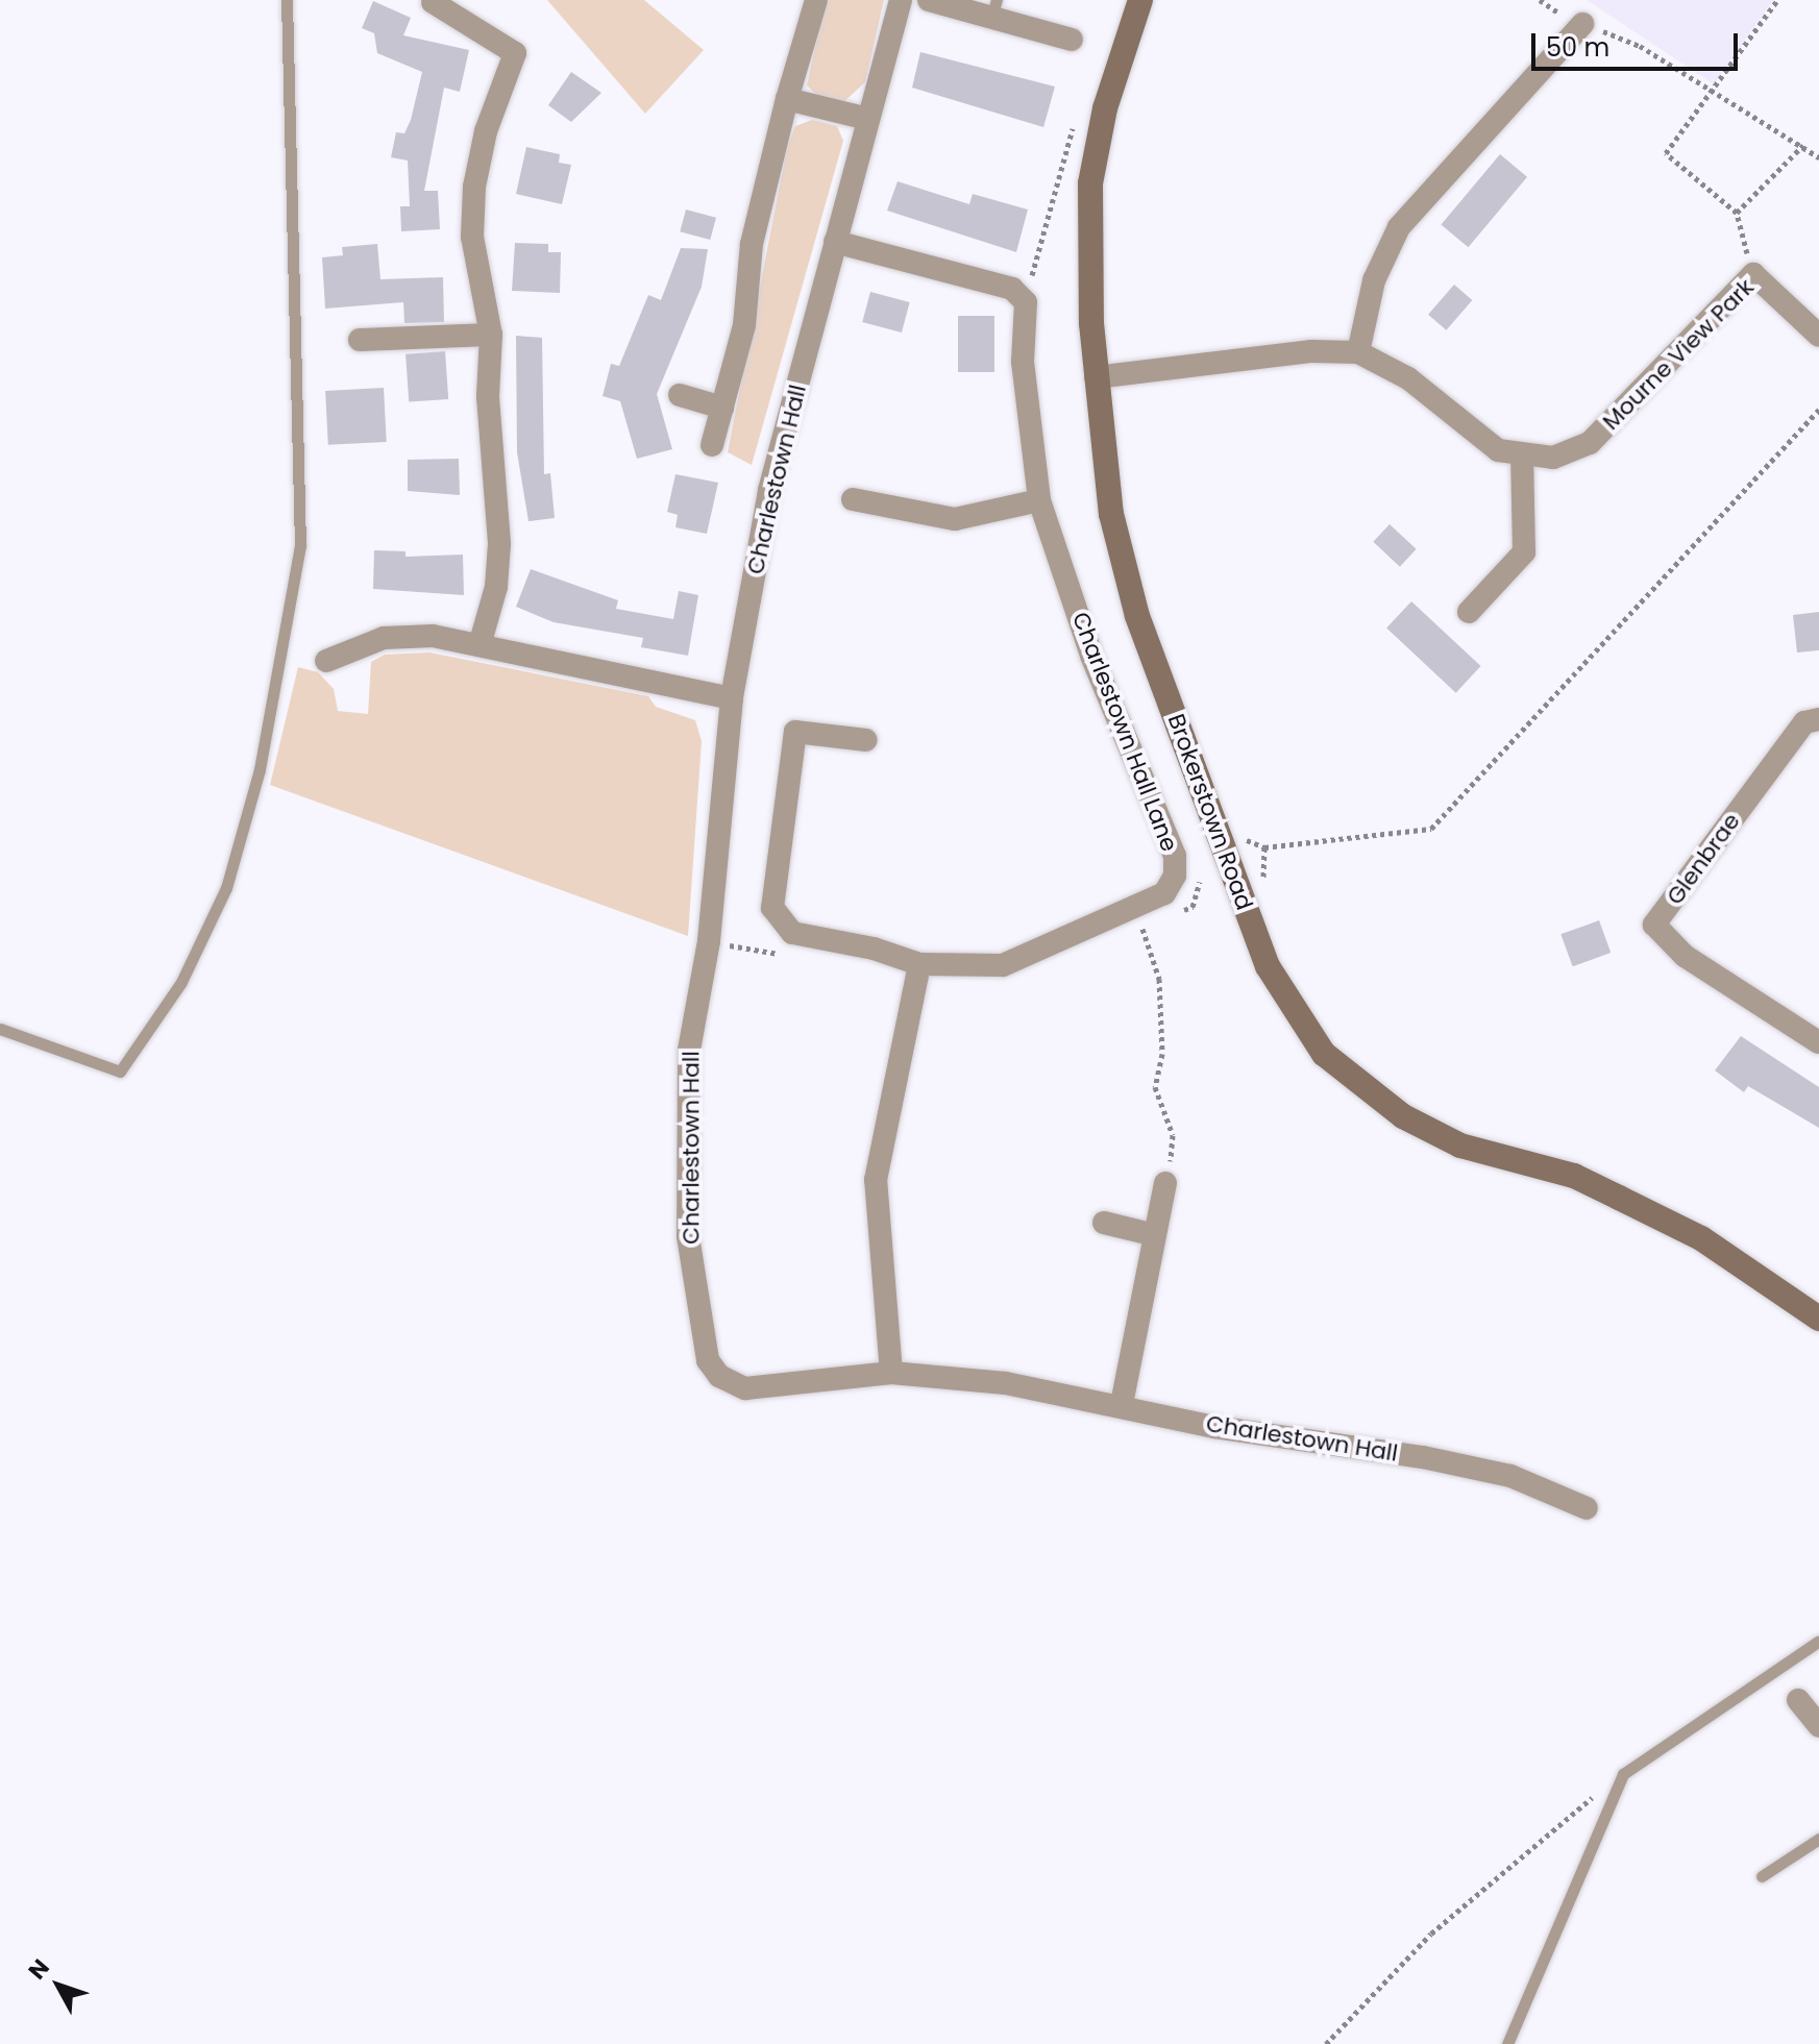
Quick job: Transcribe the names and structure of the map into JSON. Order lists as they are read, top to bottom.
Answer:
{
  "streets": {
    "street": [
      "Mourne View Park",
      "Charlestown Hall",
      "Charlestown Hall Lane",
      "Brokerstown Road",
      "Glenbrae"
    ]
  },
  "crossings": [
    ["Mourne View Park", "Brokerstown Road"],
    ["Charlestown Hall", "Charlestown Hall Lane"]
  ],
  "scale_bar": "50 m",
  "north": "top left"
}
